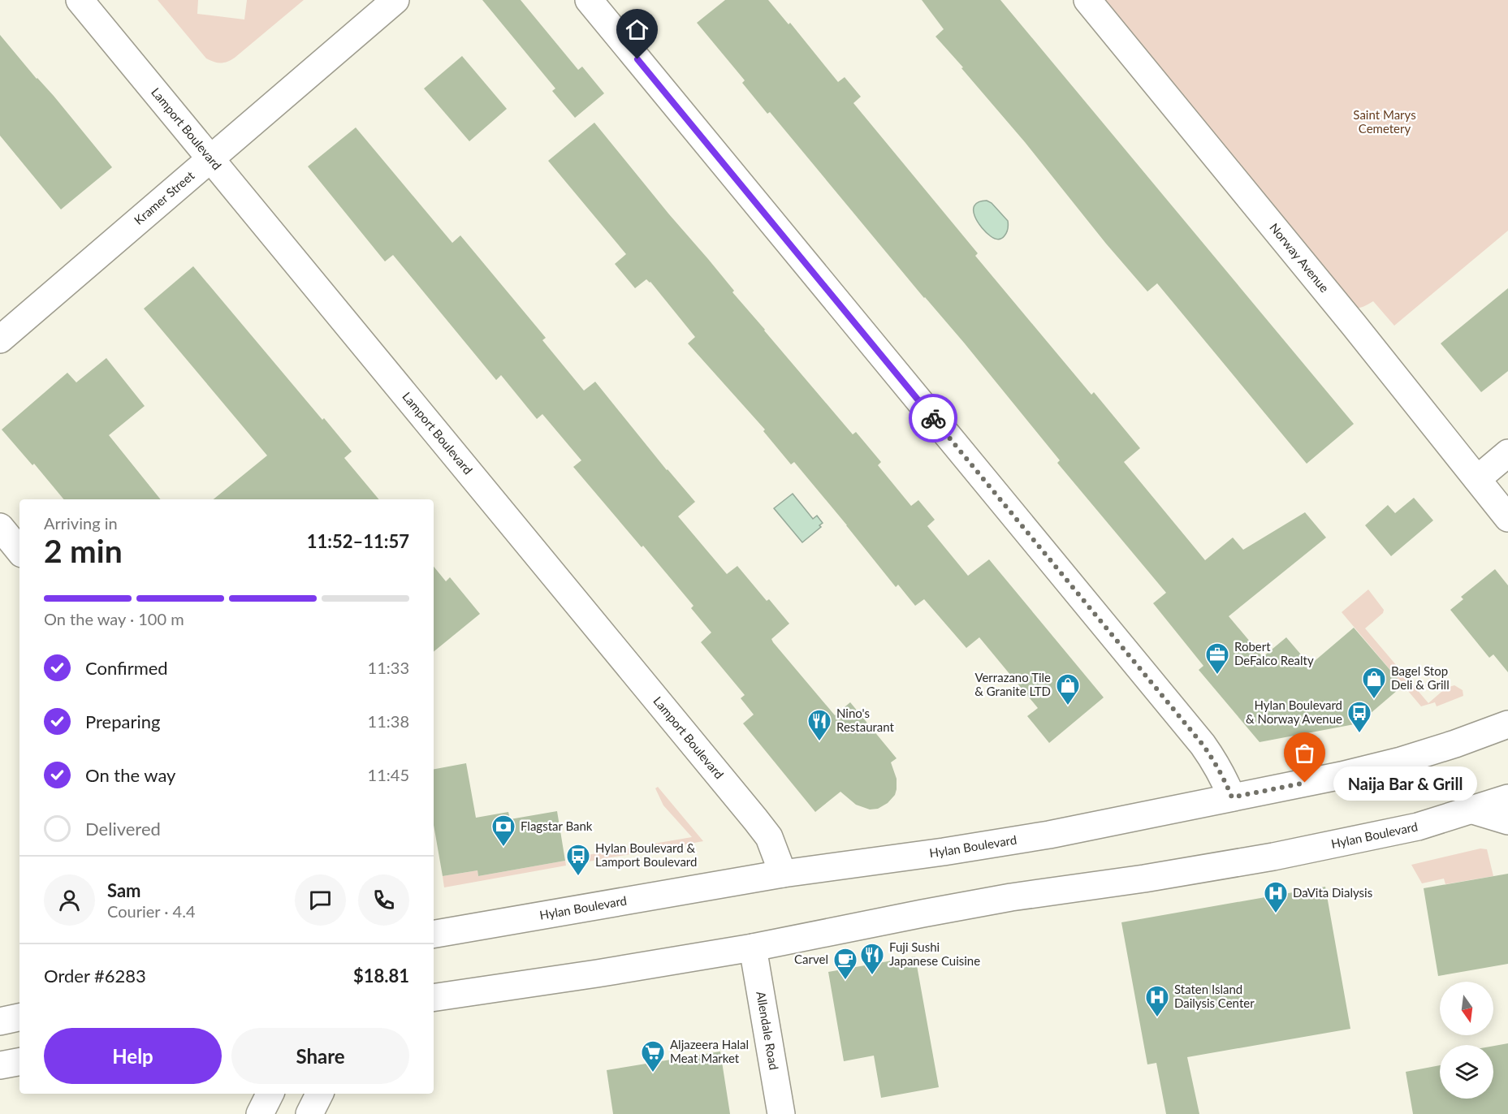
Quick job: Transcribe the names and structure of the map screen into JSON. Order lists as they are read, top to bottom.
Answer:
{
  "streets": {
    "street": [
      "Lamport Boulevard",
      "Kramer Street",
      "Norway Avenue",
      "Hylan Boulevard",
      "Allendale Road"
    ]
  },
  "crossings": [
    ["Lamport Boulevard", "Kramer Street"],
    ["Lamport Boulevard", "Hylan Boulevard"],
    ["Hylan Boulevard", "Allendale Road"]
  ],
  "parks": ["Saint Marys Cemetery"],
  "places": {
    "office": ["Robert DeFalco Realty"],
    "shop": ["Bagel Stop Deli & Grill", "Verrazano Tile & Granite LTD"],
    "bus stop": ["Hylan Boulevard & Norway Avenue", "Hylan Boulevard & Lamport Boulevard"],
    "restaurant": ["Nino's Restaurant", "Fuji Sushi Japanese Cuisine"],
    "other": ["Naija Bar & Grill"],
    "bank": ["Flagstar Bank"],
    "hospital": ["DaVita Dialysis", "Staten Island Dailysis Center"],
    "cafe": ["Carvel"],
    "supermarket": ["Aljazeera Halal Meat Market"]
  },
  "north": "bottom",
  "page": {
    "heading": ["2 min", "Arriving in", "11:52–11:57"],
    "panel": [
      "Sam",
      "Courier · 4.4",
      "Order #6283",
      "$18.81"
    ],
    "bar": "On the way · 100 m",
    "list": [
      ["Confirmed", "11:33"],
      ["Preparing", "11:38"],
      ["On the way", "11:45"],
      "Delivered"
    ],
    "bubble": "Naija Bar & Grill",
    "buttons": ["Help", "Share"]
  }
}
